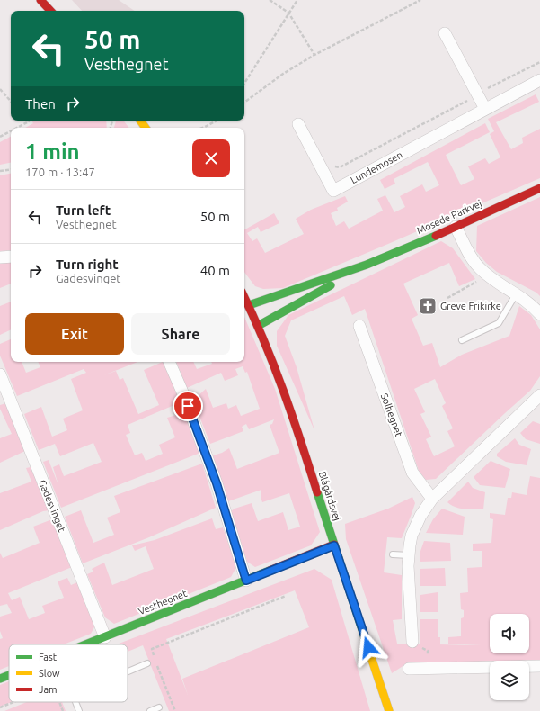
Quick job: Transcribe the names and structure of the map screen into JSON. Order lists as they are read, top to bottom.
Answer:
{
  "streets": {
    "street": [
      "Lundemosen",
      "Mosede Parkvej",
      "Solhegnet",
      "Blågårdsvej",
      "Gadesvinget",
      "Vesthegnet"
    ]
  },
  "crossings": [
    ["Mosede Parkvej", "Blågårdsvej"],
    ["Blågårdsvej", "Vesthegnet"],
    ["Gadesvinget", "Vesthegnet"]
  ],
  "places": {
    "church": ["Greve Frikirke"]
  },
  "legend": ["Fast", "Slow", "Jam"],
  "page": {
    "turn": ["50 m", "Vesthegnet"],
    "then": "Then",
    "heading": ["1 min", "170 m · 13:47"],
    "list": [
      {
        "name": "Turn left",
        "note": "Vesthegnet",
        "value": "50 m"
      },
      {
        "name": "Turn right",
        "note": "Gadesvinget",
        "value": "40 m"
      }
    ],
    "buttons": ["Exit", "Share"]
  }
}
